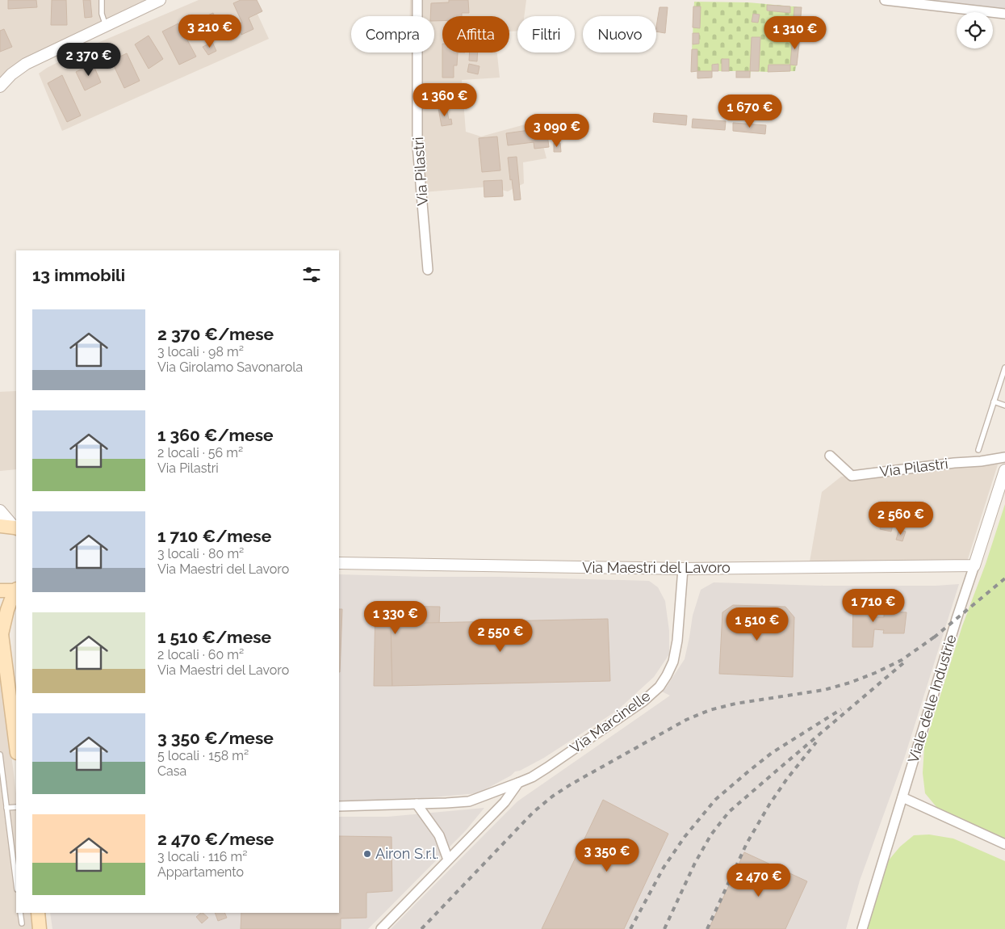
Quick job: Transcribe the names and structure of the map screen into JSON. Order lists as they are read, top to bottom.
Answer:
{
  "streets": {
    "street": [
      "Via Pilastri",
      "Via Maestri del Lavoro",
      "Viale delle Industrie",
      "Via Marcinelle"
    ]
  },
  "crossings": [
    ["Via Maestri del Lavoro", "Viale delle Industrie"],
    ["Via Maestri del Lavoro", "Via Marcinelle"]
  ],
  "places": ["Airon S.r.l."],
  "page": {
    "price": [
      "3 210 €",
      "1 310 €",
      "2 370 €",
      "1 360 €",
      "1 670 €",
      "3 090 €",
      "2 560 €",
      "1 710 €",
      "1 330 €",
      "1 510 €",
      "2 550 €",
      "3 350 €",
      "2 470 €"
    ],
    "chip": [
      "Compra",
      "Affitta",
      "Filtri",
      "Nuovo"
    ],
    "heading": "13 immobili",
    "list": [
      {
        "name": "2 370 €/mese",
        "note": "3 locali · 98 m² · Via Girolamo Savonarola"
      },
      {
        "name": "1 360 €/mese",
        "note": "2 locali · 56 m² · Via Pilastri"
      },
      {
        "name": "1 710 €/mese",
        "note": "3 locali · 80 m² · Via Maestri del Lavoro"
      },
      {
        "name": "1 510 €/mese",
        "note": "2 locali · 60 m² · Via Maestri del Lavoro"
      },
      {
        "name": "3 350 €/mese",
        "note": "5 locali · 158 m² · Casa"
      },
      {
        "name": "2 470 €/mese",
        "note": "3 locali · 116 m² · Appartamento"
      }
    ]
  }
}
